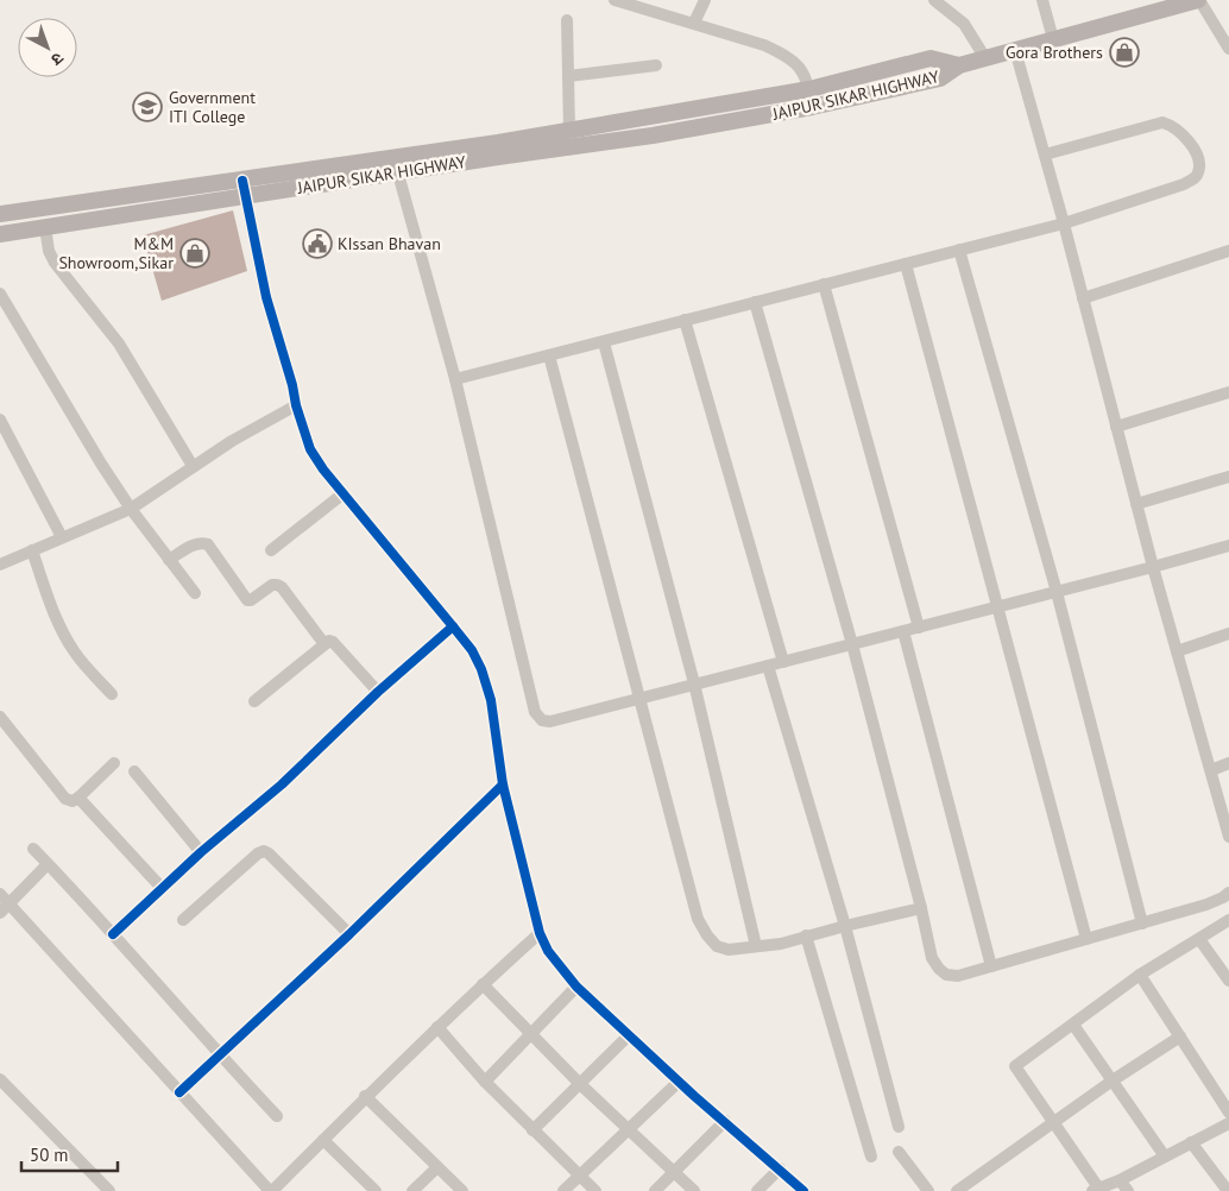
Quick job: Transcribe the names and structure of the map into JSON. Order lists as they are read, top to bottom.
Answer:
{
  "streets": {
    "main road": ["JAIPUR SIKAR HIGHWAY"]
  },
  "places": {
    "shop": ["Gora Brothers", "M&M Showroom,Sikar"],
    "school or university": ["Government ITI College"],
    "public building": ["KIssan Bhavan"]
  },
  "scale_bar": "50 m",
  "north": "bottom right"
}
